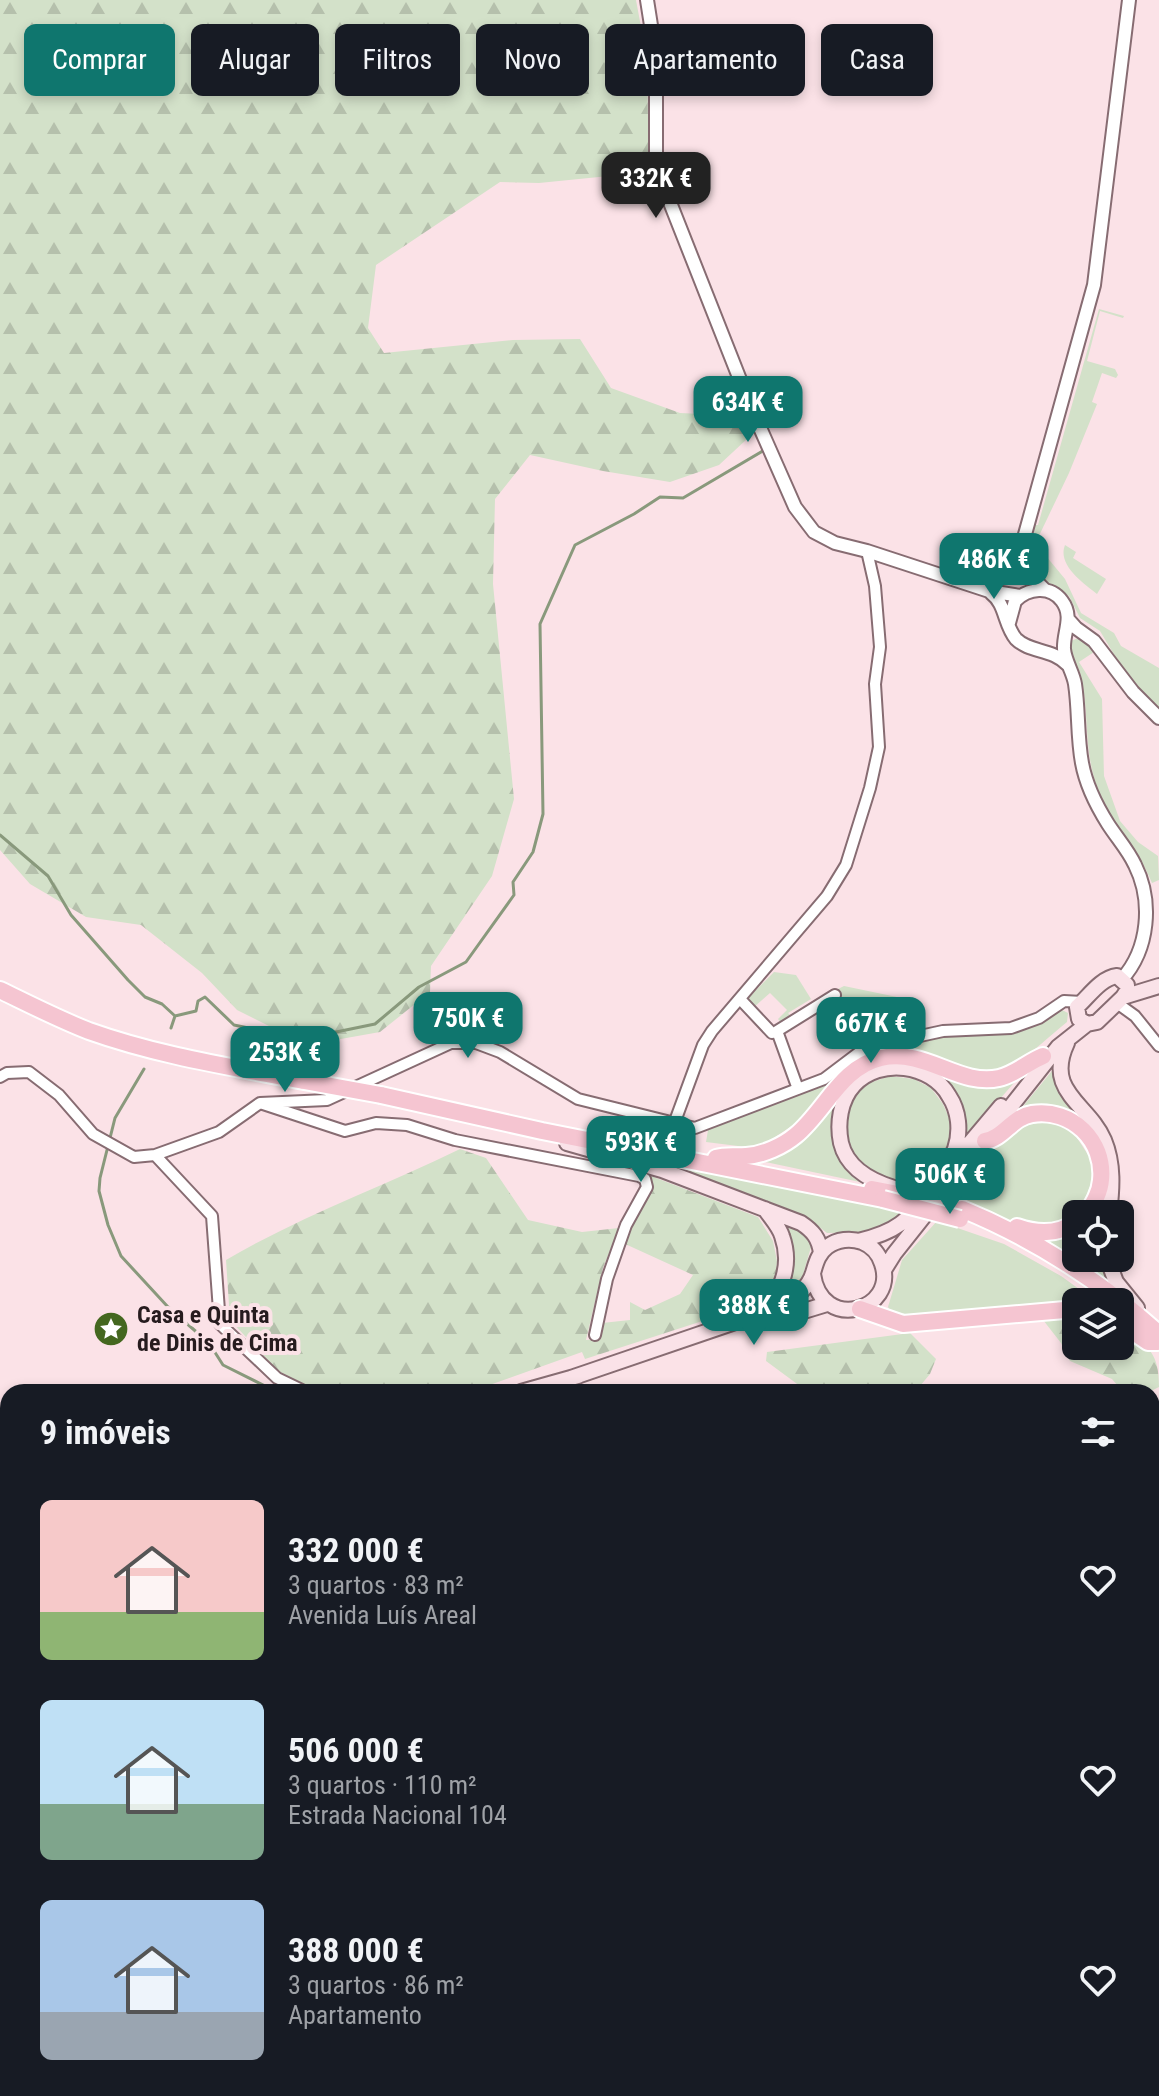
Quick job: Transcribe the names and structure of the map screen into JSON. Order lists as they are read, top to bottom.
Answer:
{
  "places": {
    "place": ["Casa e Quinta de Dinis de Cima"]
  },
  "page": {
    "chip": [
      "Comprar",
      "Alugar",
      "Filtros",
      "Novo",
      "Apartamento",
      "Casa"
    ],
    "price": [
      "332K €",
      "634K €",
      "486K €",
      "750K €",
      "667K €",
      "253K €",
      "593K €",
      "506K €",
      "388K €"
    ],
    "heading": "9 imóveis",
    "list": [
      {
        "name": "332 000 €",
        "note": "3 quartos · 83 m² · Avenida Luís Areal"
      },
      {
        "name": "506 000 €",
        "note": "3 quartos · 110 m² · Estrada Nacional 104"
      },
      {
        "name": "388 000 €",
        "note": "3 quartos · 86 m² · Apartamento"
      }
    ]
  }
}
